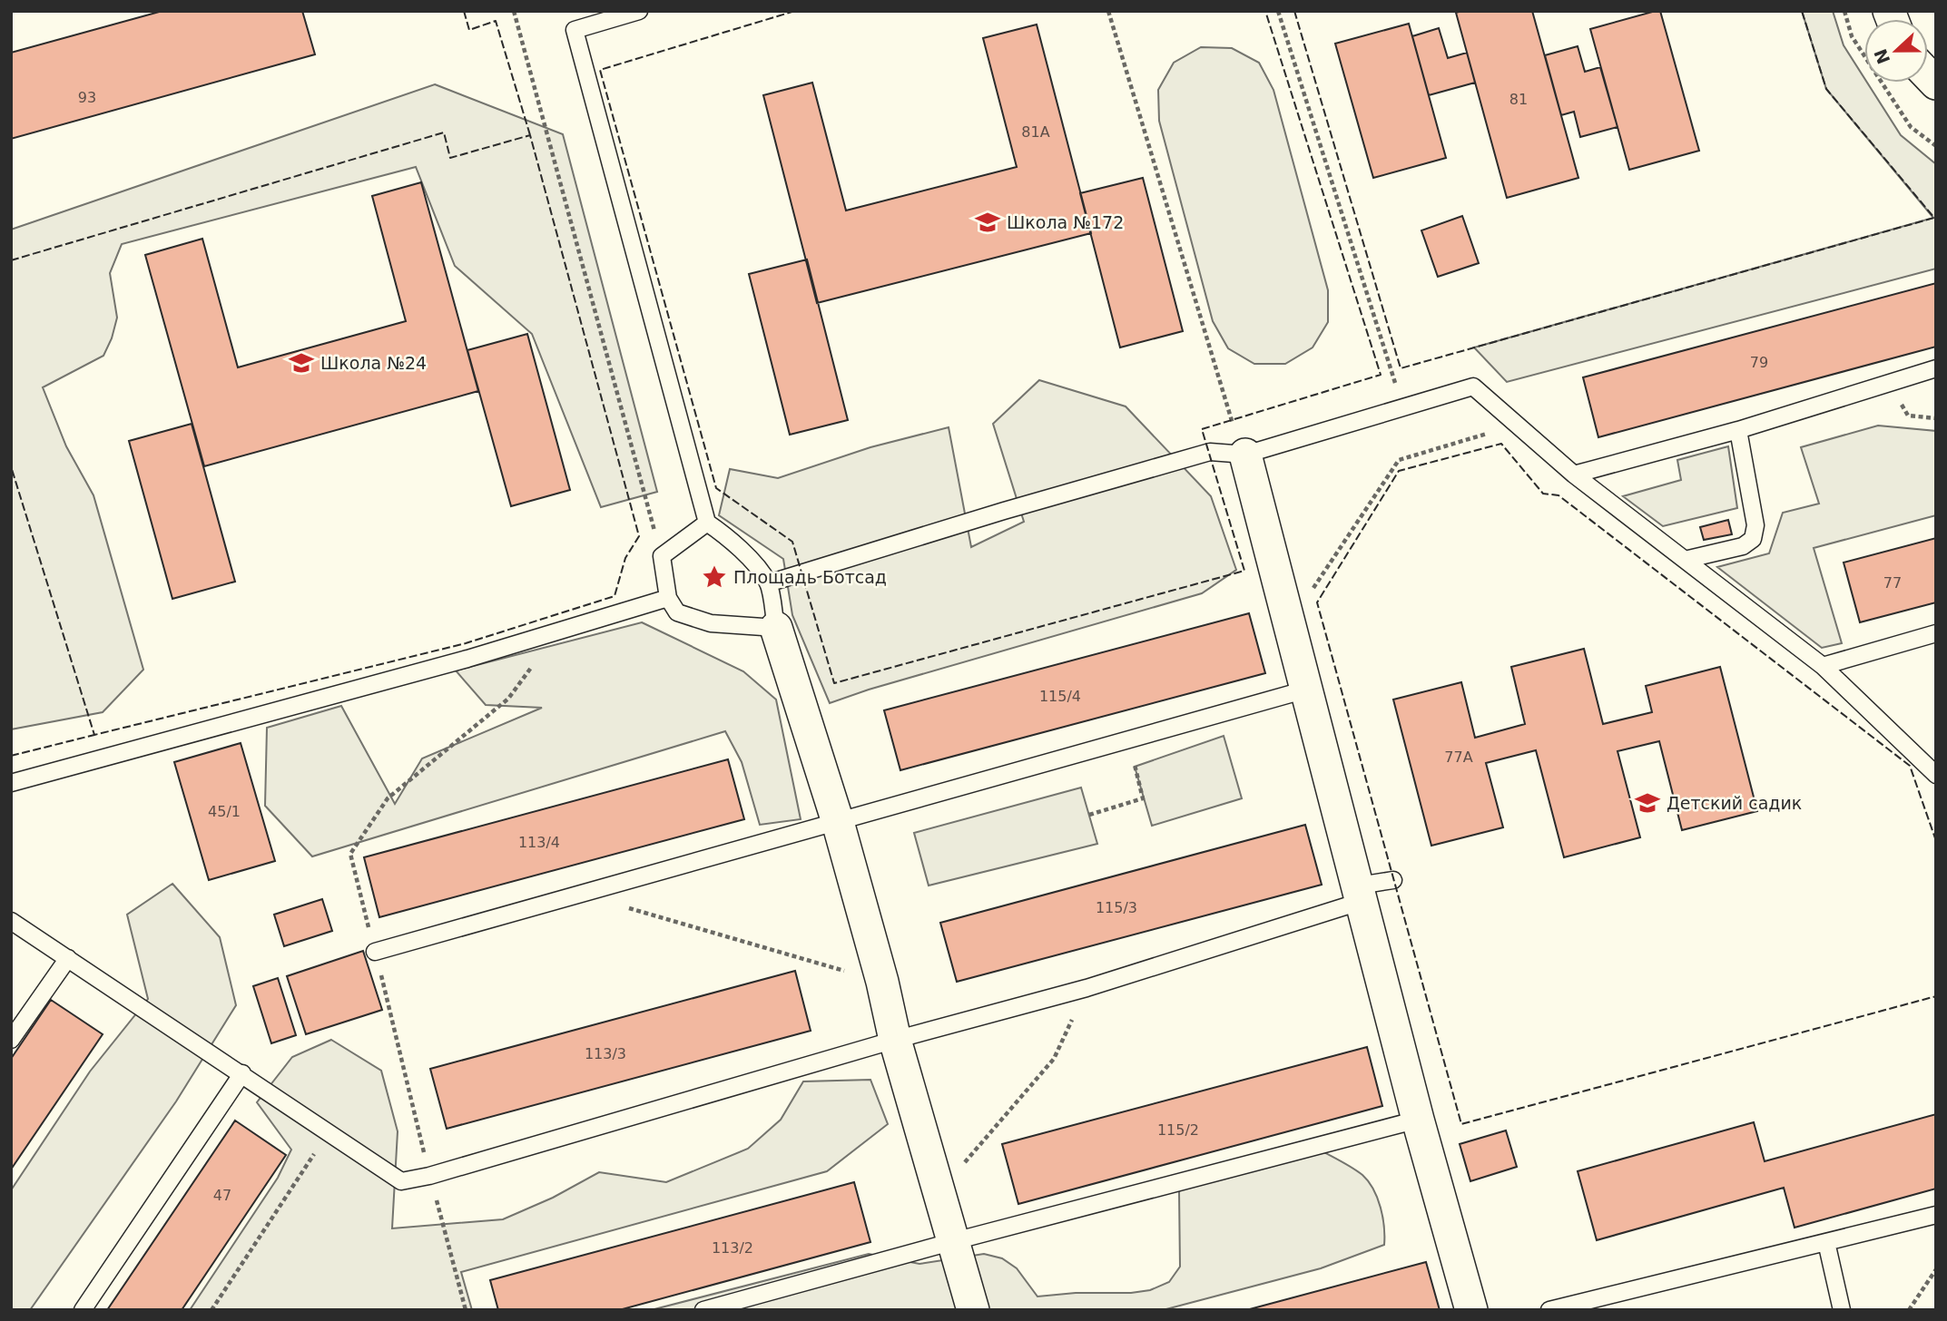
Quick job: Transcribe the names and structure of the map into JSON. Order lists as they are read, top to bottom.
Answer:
{
  "places": {
    "school or university": ["Школа №172", "Школа №24", "Детский садик"],
    "place": ["Площадь Ботсад"]
  },
  "house_numbers": [
    "93",
    "81",
    "81А",
    "79",
    "77",
    "115/4",
    "77А",
    "45/1",
    "113/4",
    "115/3",
    "113/3",
    "115/2",
    "47",
    "113/2"
  ],
  "north": "left"
}
